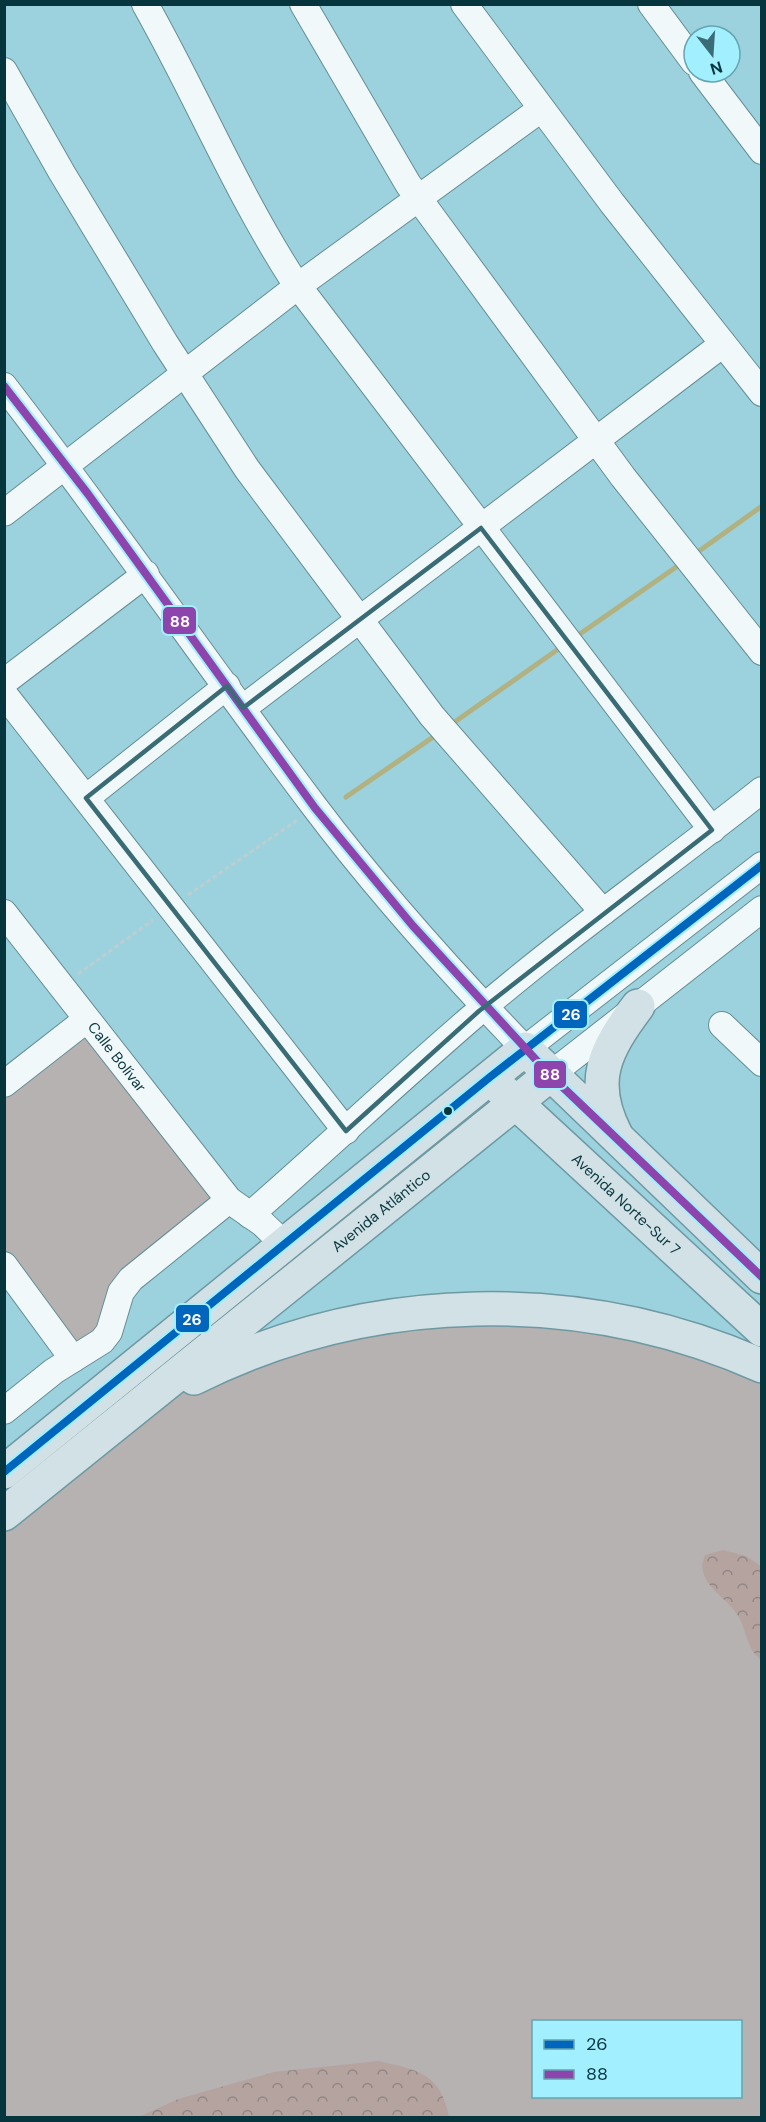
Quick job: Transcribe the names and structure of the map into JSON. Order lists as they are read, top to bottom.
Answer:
{
  "streets": {
    "main road": ["Avenida Norte-Sur 7", "Avenida Atlántico"],
    "street": ["Calle Bolívar"]
  },
  "crossings": [
    ["Avenida Norte-Sur 7", "Avenida Atlántico"]
  ],
  "lines": ["transit line 88", "transit line 26"],
  "legend": ["26", "88"],
  "north": "bottom"
}
